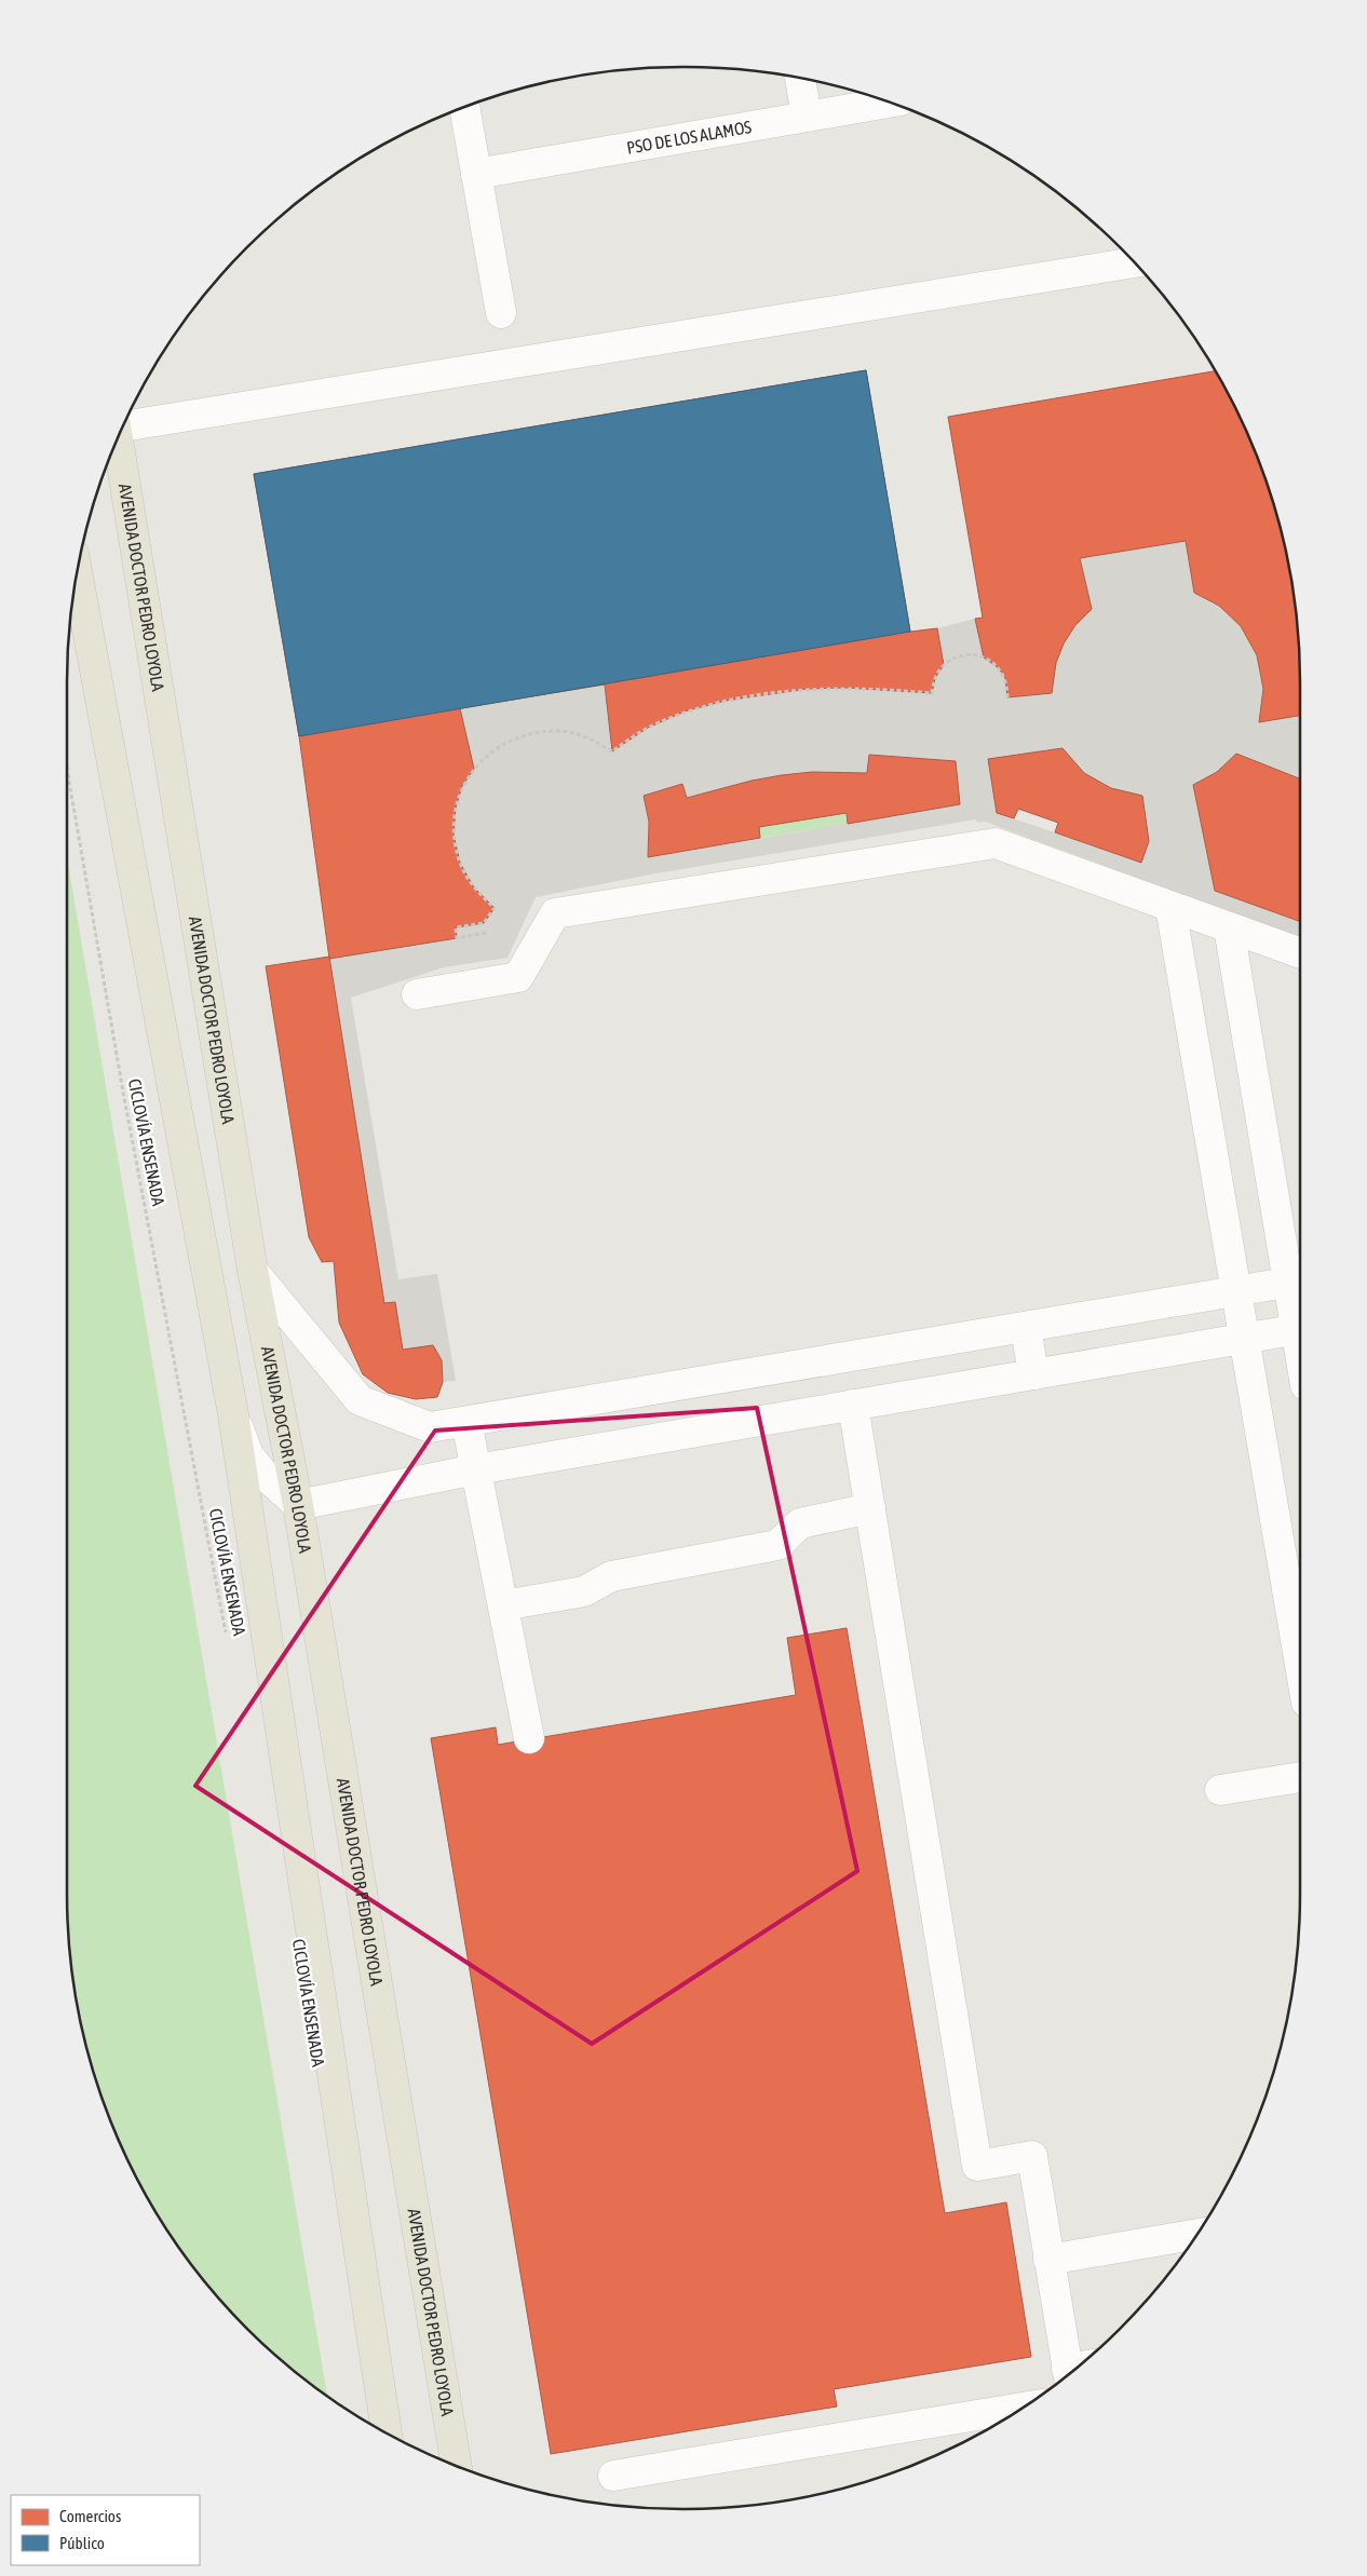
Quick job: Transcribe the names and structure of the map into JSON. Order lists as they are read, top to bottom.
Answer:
{
  "streets": {
    "main road": ["AVENIDA DOCTOR PEDRO LOYOLA"],
    "street": ["PSO DE LOS ALAMOS"],
    "path": ["CICLOVÍA ENSENADA"]
  },
  "legend": ["Comercios", "Público"]
}
